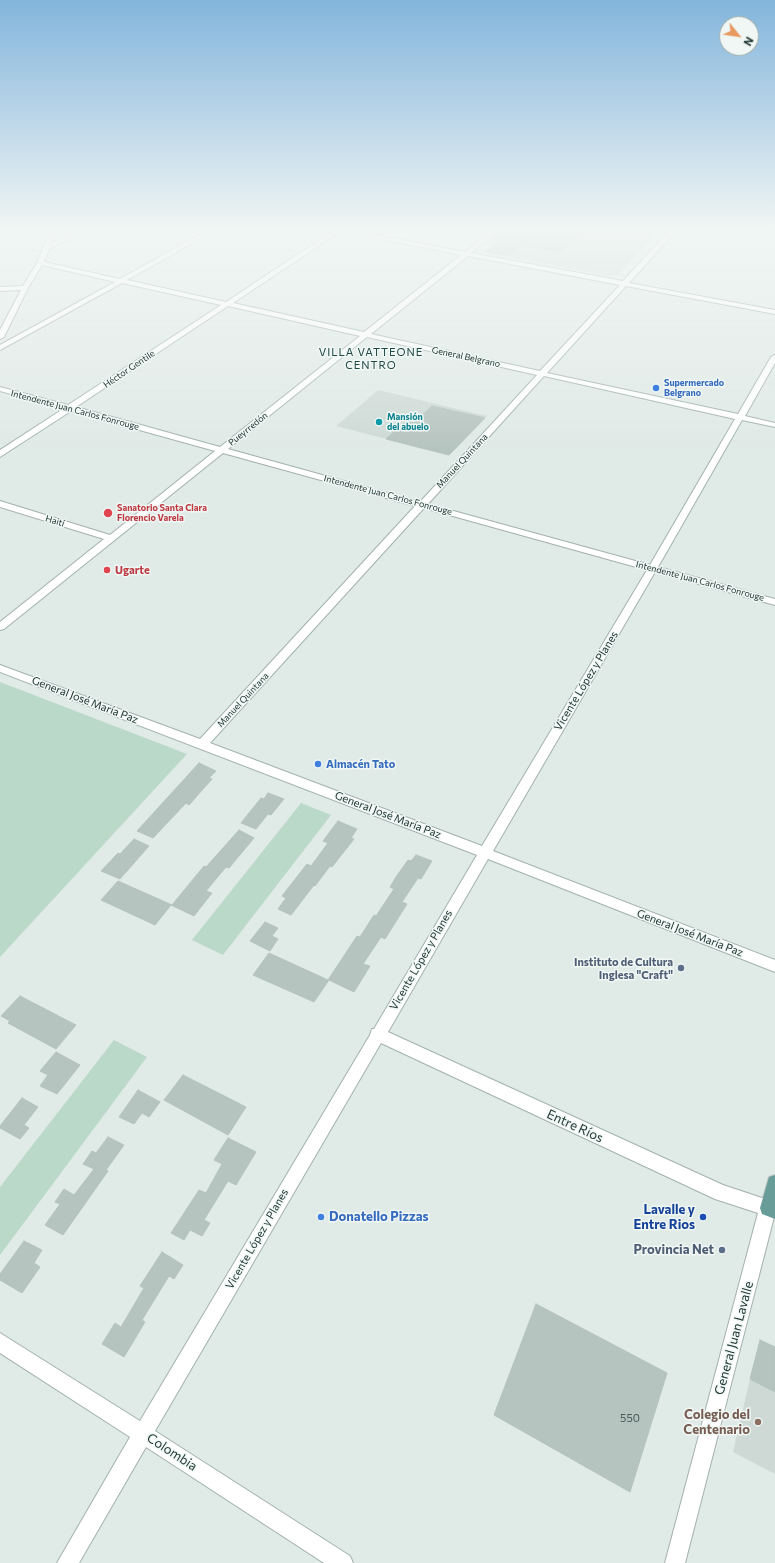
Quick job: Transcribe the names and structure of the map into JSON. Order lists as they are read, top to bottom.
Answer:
{
  "streets": {
    "main road": ["General Juan Lavalle"],
    "street": [
      "General Belgrano",
      "Héctor Gentile",
      "Intendente Juan Carlos Fonrouge",
      "Pueyrredón",
      "Manuel Quintana",
      "Haití",
      "Vicente López y Planes",
      "General José María Paz",
      "Entre Ríos",
      "Colombia"
    ]
  },
  "crossings": [
    ["General Belgrano", "Héctor Gentile"],
    ["General Belgrano", "Pueyrredón"],
    ["General Belgrano", "Manuel Quintana"],
    ["General Belgrano", "Vicente López y Planes"],
    ["Héctor Gentile", "Intendente Juan Carlos Fonrouge"],
    ["Intendente Juan Carlos Fonrouge", "Pueyrredón"],
    ["Intendente Juan Carlos Fonrouge", "Manuel Quintana"],
    ["Intendente Juan Carlos Fonrouge", "Vicente López y Planes"],
    ["Pueyrredón", "Haití"],
    ["Manuel Quintana", "General José María Paz"],
    ["Vicente López y Planes", "General José María Paz"],
    ["Vicente López y Planes", "Entre Ríos"],
    ["Vicente López y Planes", "Colombia"],
    ["Entre Ríos", "General Juan Lavalle"]
  ],
  "districts": ["VILLA VATTEONE CENTRO"],
  "places": [
    "Supermercado Belgrano",
    "Mansión del abuelo",
    "Sanatorio Santa Clara Florencio Varela",
    "Ugarte",
    "Almacén Tato",
    "Instituto de Cultura Inglesa \"Craft\"",
    "Donatello Pizzas",
    "Lavalle y Entre Rios",
    "Provincia Net",
    "Colegio del Centenario"
  ],
  "house_numbers": ["550"],
  "north": "bottom right"
}
